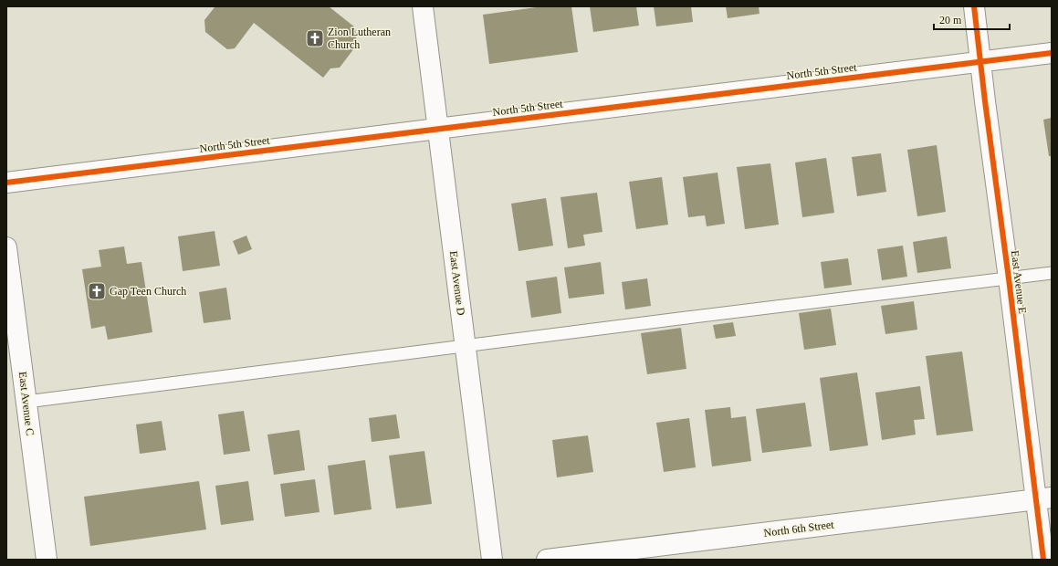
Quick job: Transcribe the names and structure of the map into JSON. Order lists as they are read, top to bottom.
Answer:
{
  "streets": {
    "street": [
      "North 5th Street",
      "East Avenue E",
      "East Avenue D",
      "East Avenue C",
      "North 6th Street"
    ]
  },
  "crossings": [
    ["North 5th Street", "East Avenue E"],
    ["North 5th Street", "East Avenue D"],
    ["East Avenue E", "North 6th Street"]
  ],
  "places": {
    "church": ["Zion Lutheran Church", "Gap Teen Church"]
  },
  "scale_bar": "20 m"
}
